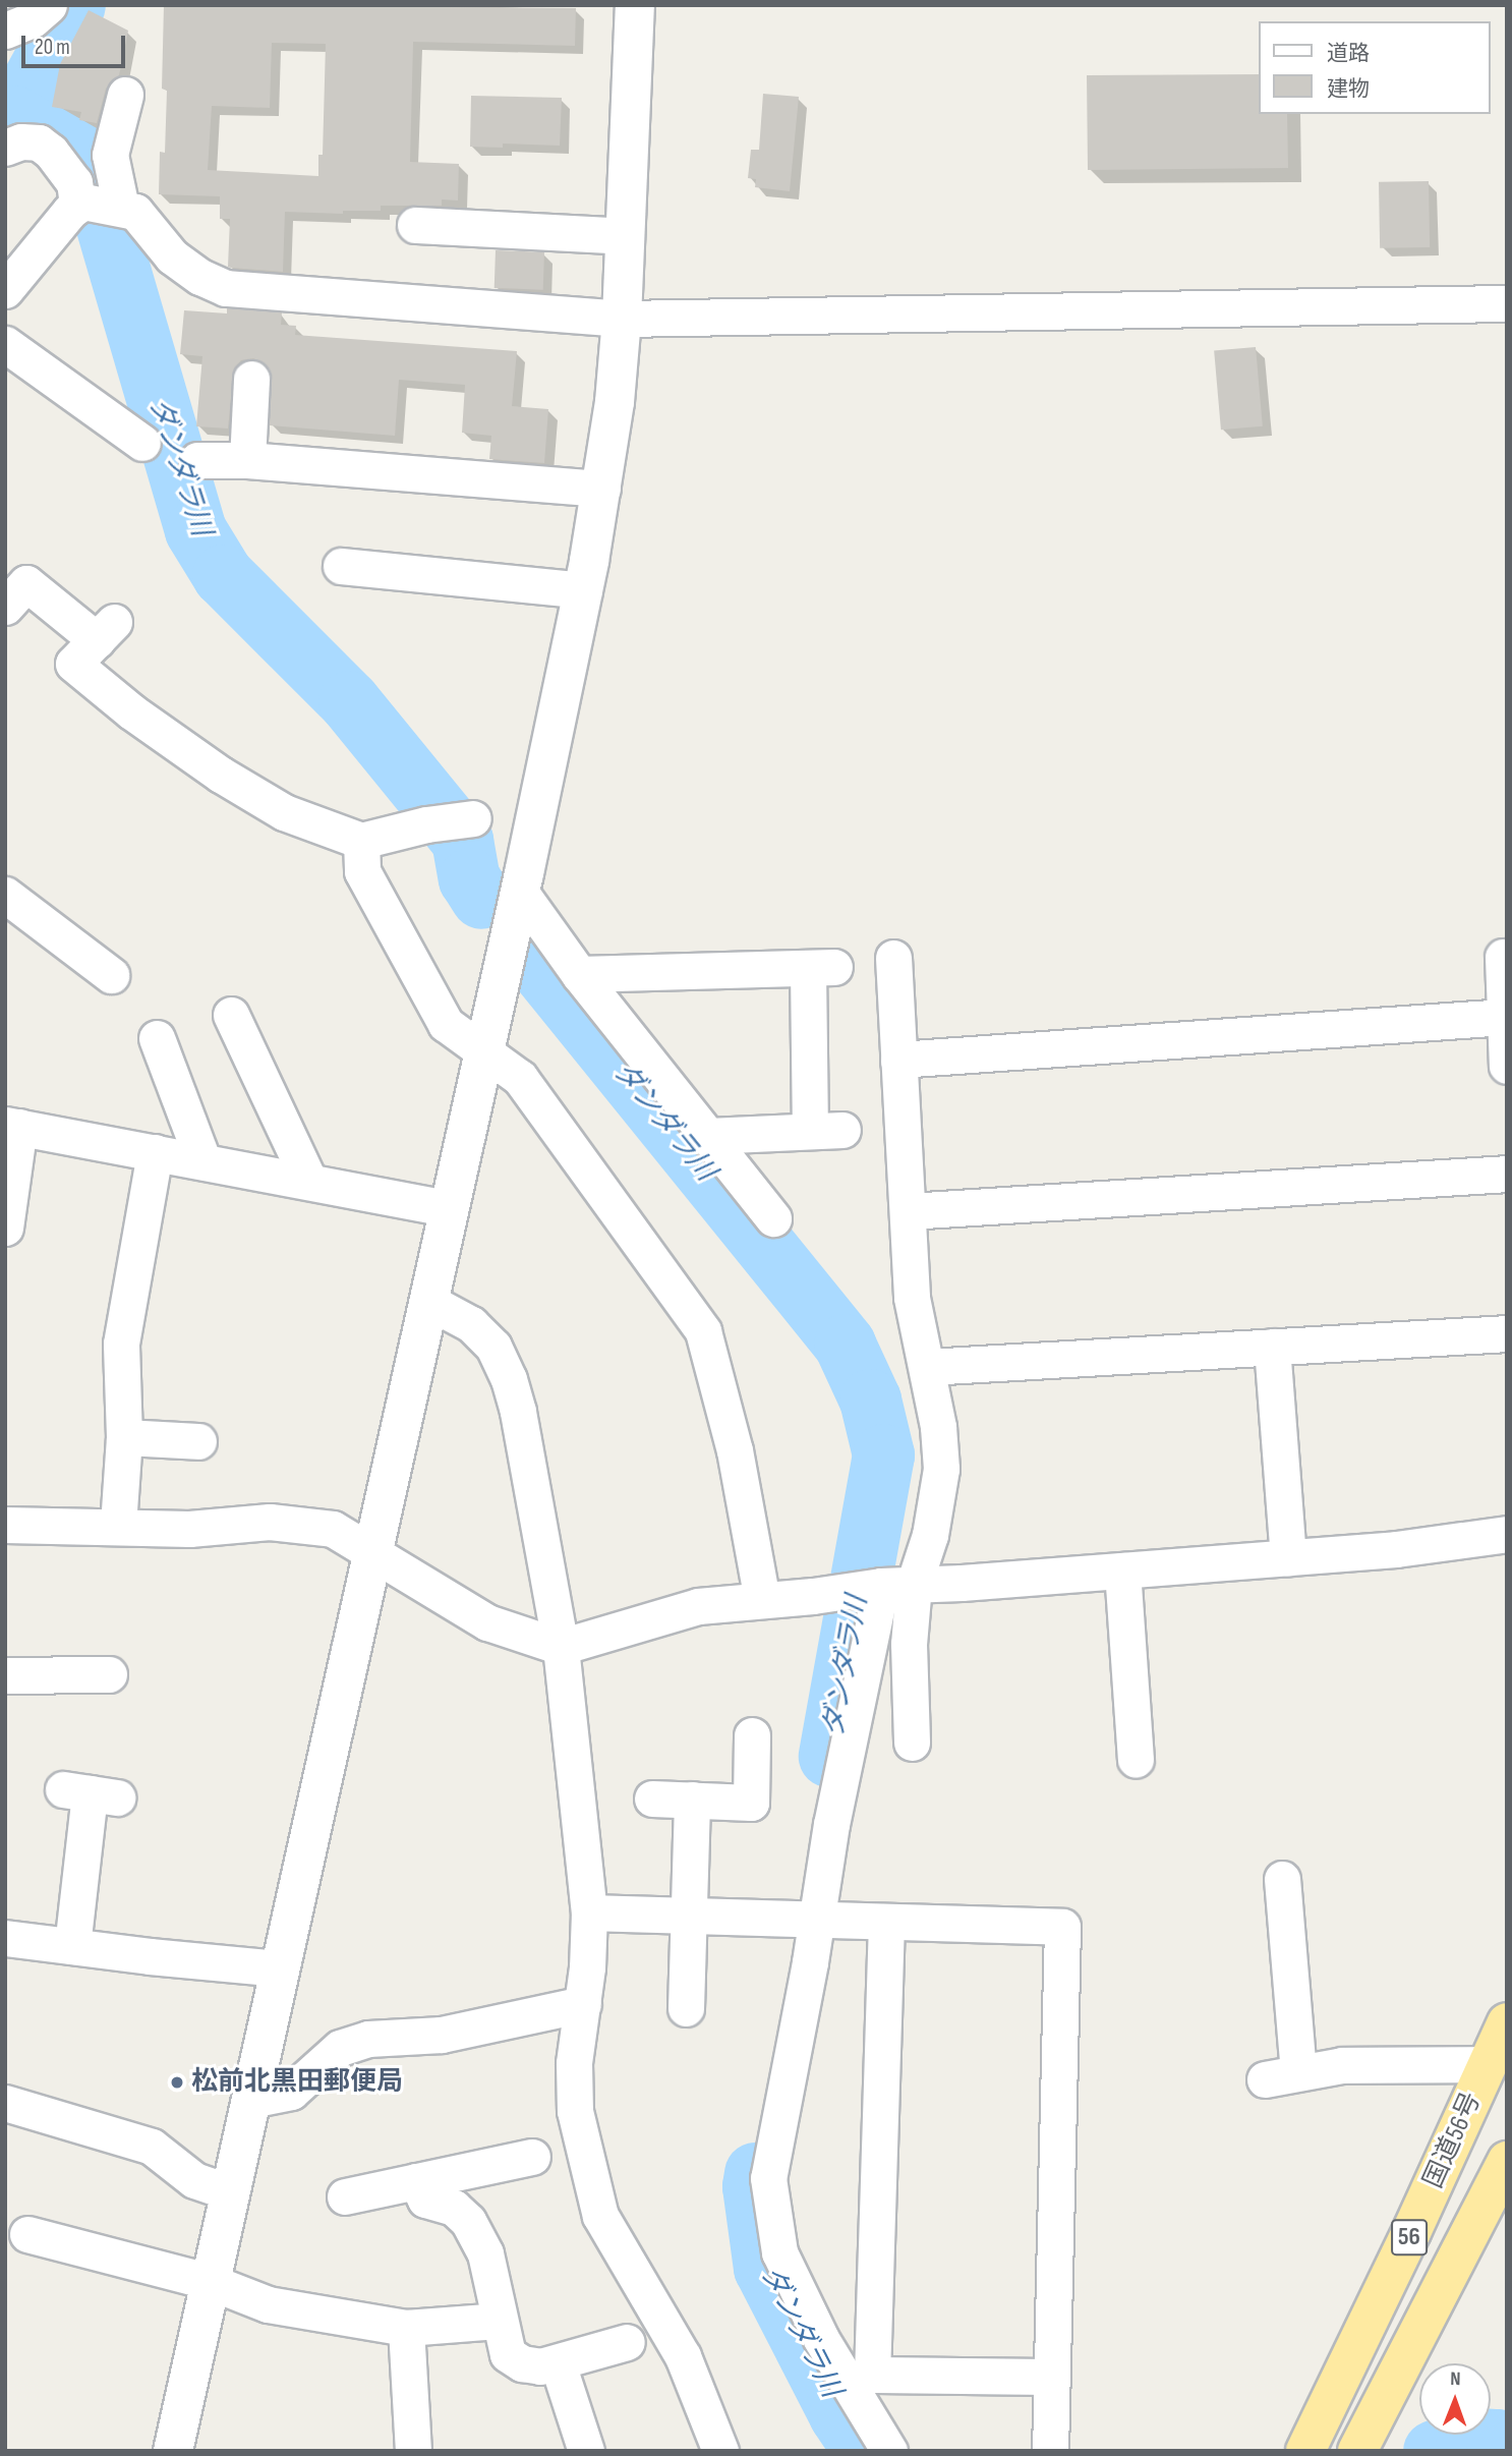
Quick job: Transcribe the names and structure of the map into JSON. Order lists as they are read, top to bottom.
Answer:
{
  "streets": {
    "highway": ["国道56号", "56"]
  },
  "water": ["ダンダラ川"],
  "places": ["松前北黒田郵便局"],
  "legend": ["道路", "建物"],
  "scale_bar": "20 m",
  "north": "top"
}
